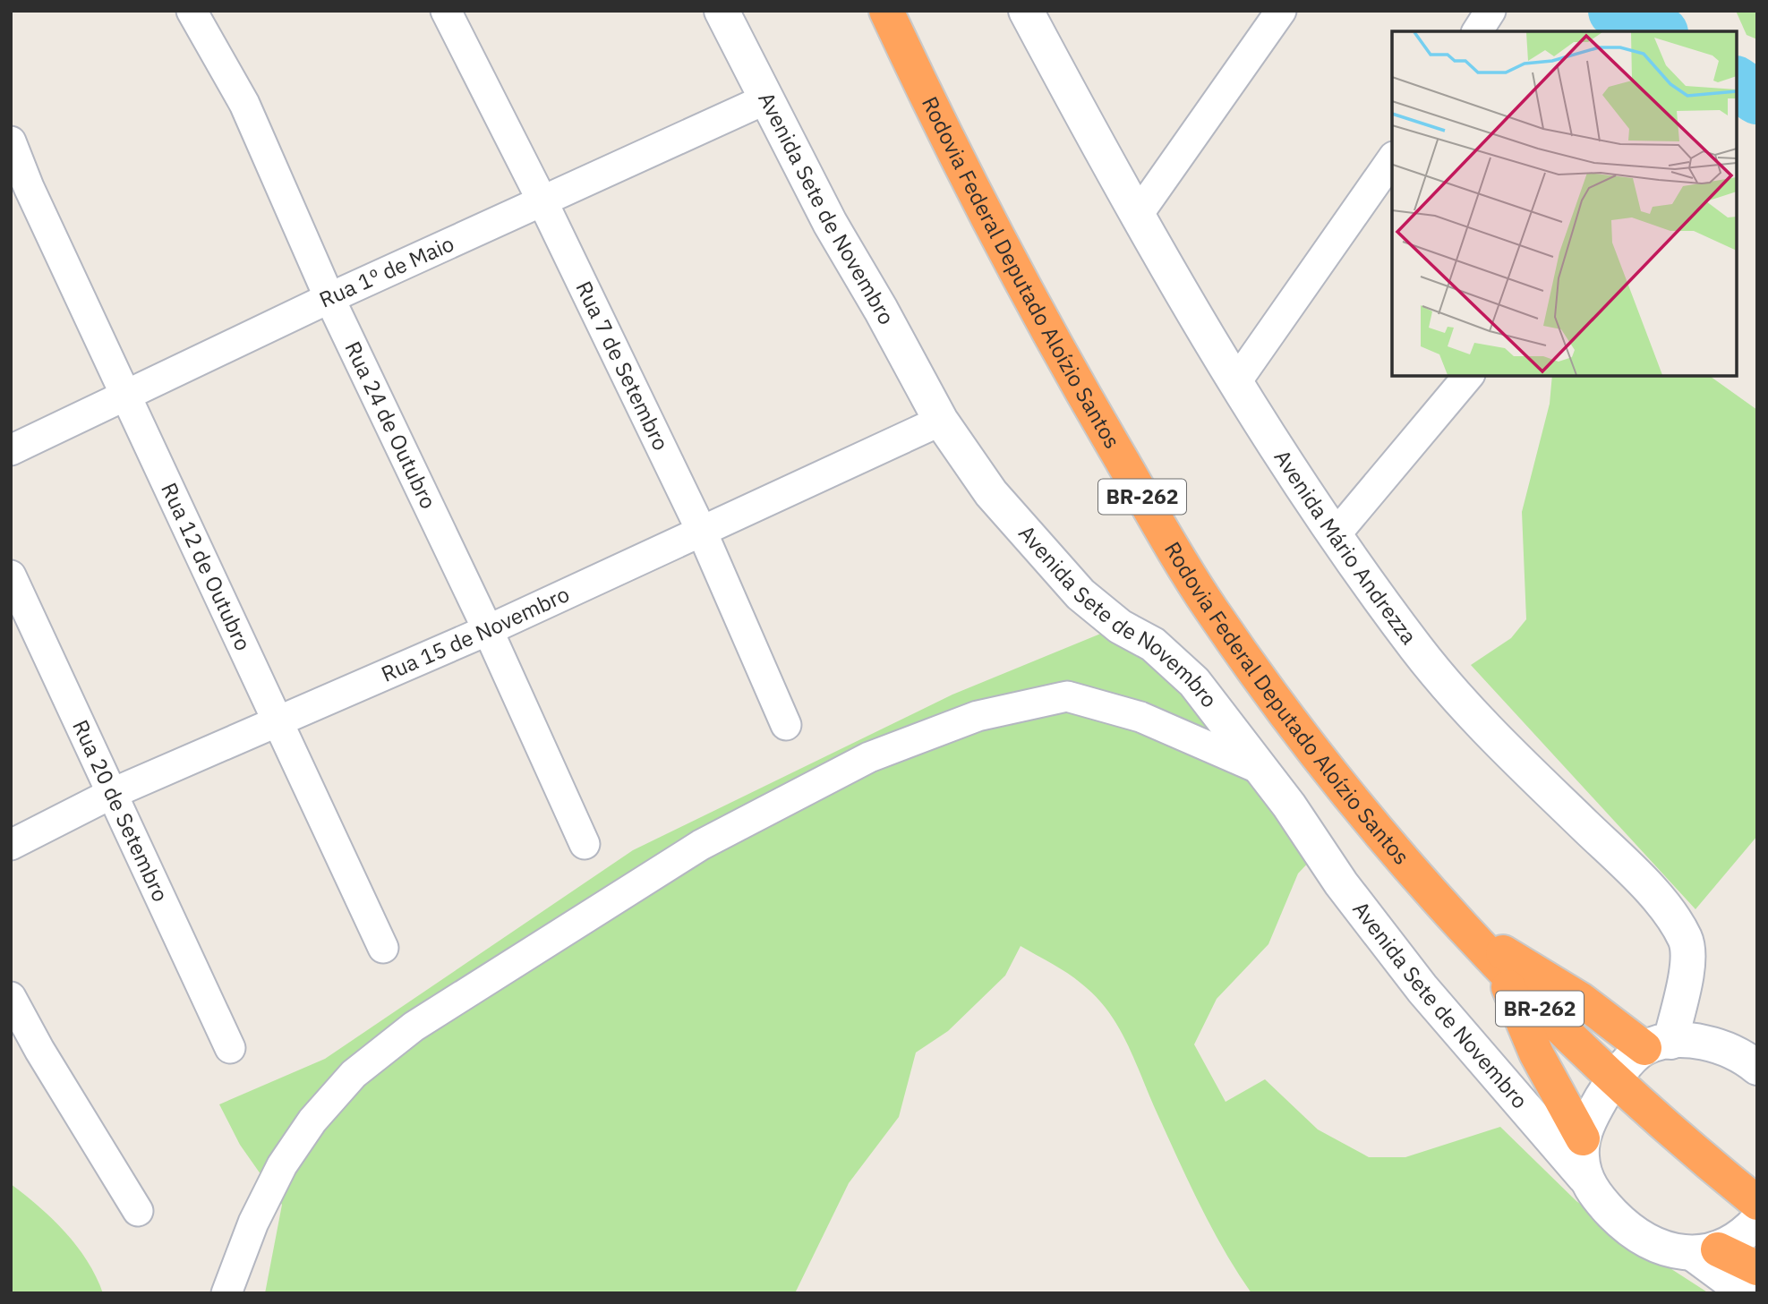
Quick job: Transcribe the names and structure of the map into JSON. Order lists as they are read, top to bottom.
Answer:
{
  "streets": {
    "highway": ["Rodovia Federal Deputado Aloízio Santos", "BR-262"],
    "street": [
      "Avenida Sete de Novembro",
      "Rua 1º de Maio",
      "Rua 7 de Setembro",
      "Rua 24 de Outubro",
      "Avenida Mário Andrezza",
      "Rua 12 de Outubro",
      "Rua 15 de Novembro",
      "Rua 20 de Setembro"
    ]
  },
  "crossings": [
    ["Avenida Sete de Novembro", "Rua 1º de Maio"],
    ["Avenida Sete de Novembro", "Rua 15 de Novembro"],
    ["Rua 1º de Maio", "Rua 7 de Setembro"],
    ["Rua 1º de Maio", "Rua 24 de Outubro"],
    ["Rua 1º de Maio", "Rua 12 de Outubro"],
    ["Rua 7 de Setembro", "Rua 15 de Novembro"],
    ["Rua 24 de Outubro", "Rua 15 de Novembro"],
    ["Rua 12 de Outubro", "Rua 15 de Novembro"],
    ["Rua 15 de Novembro", "Rua 20 de Setembro"]
  ]
}
